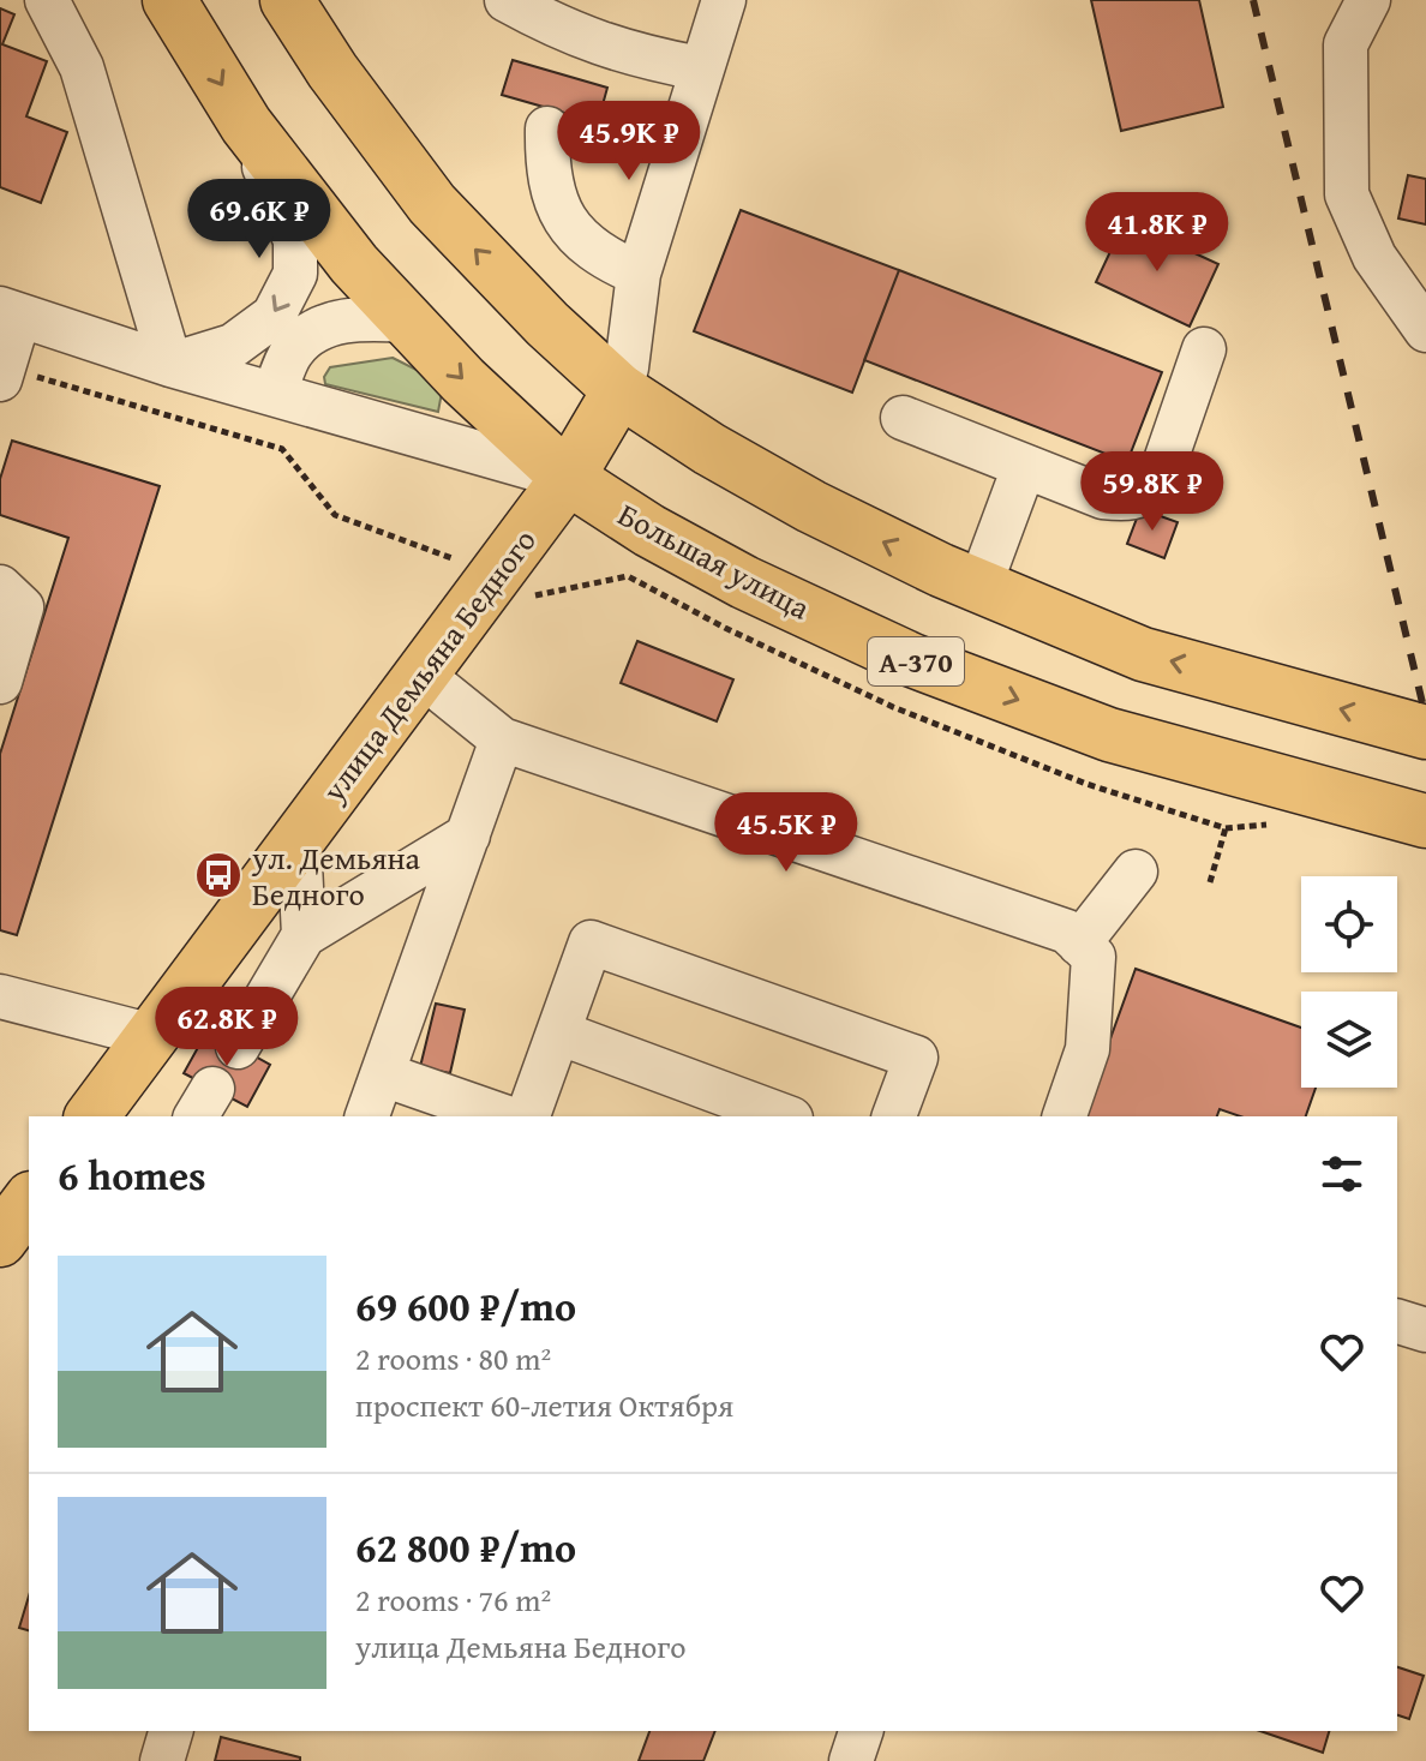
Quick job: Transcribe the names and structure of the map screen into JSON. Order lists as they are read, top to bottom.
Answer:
{
  "streets": {
    "main road": ["Большая улица", "А-370", "улица Демьяна Бедного"]
  },
  "crossings": [
    ["Большая улица", "А-370"],
    ["Большая улица", "улица Демьяна Бедного"],
    ["А-370", "улица Демьяна Бедного"]
  ],
  "places": {
    "bus stop": ["ул. Демьяна Бедного"]
  },
  "page": {
    "price": [
      "45.9K ₽",
      "69.6K ₽",
      "41.8K ₽",
      "59.8K ₽",
      "45.5K ₽",
      "62.8K ₽"
    ],
    "heading": "6 homes",
    "list": [
      {
        "name": "69 600 ₽/mo",
        "note": "2 rooms · 80 m² · проспект 60-летия Октября"
      },
      {
        "name": "62 800 ₽/mo",
        "note": "2 rooms · 76 m² · улица Демьяна Бедного"
      }
    ]
  }
}
